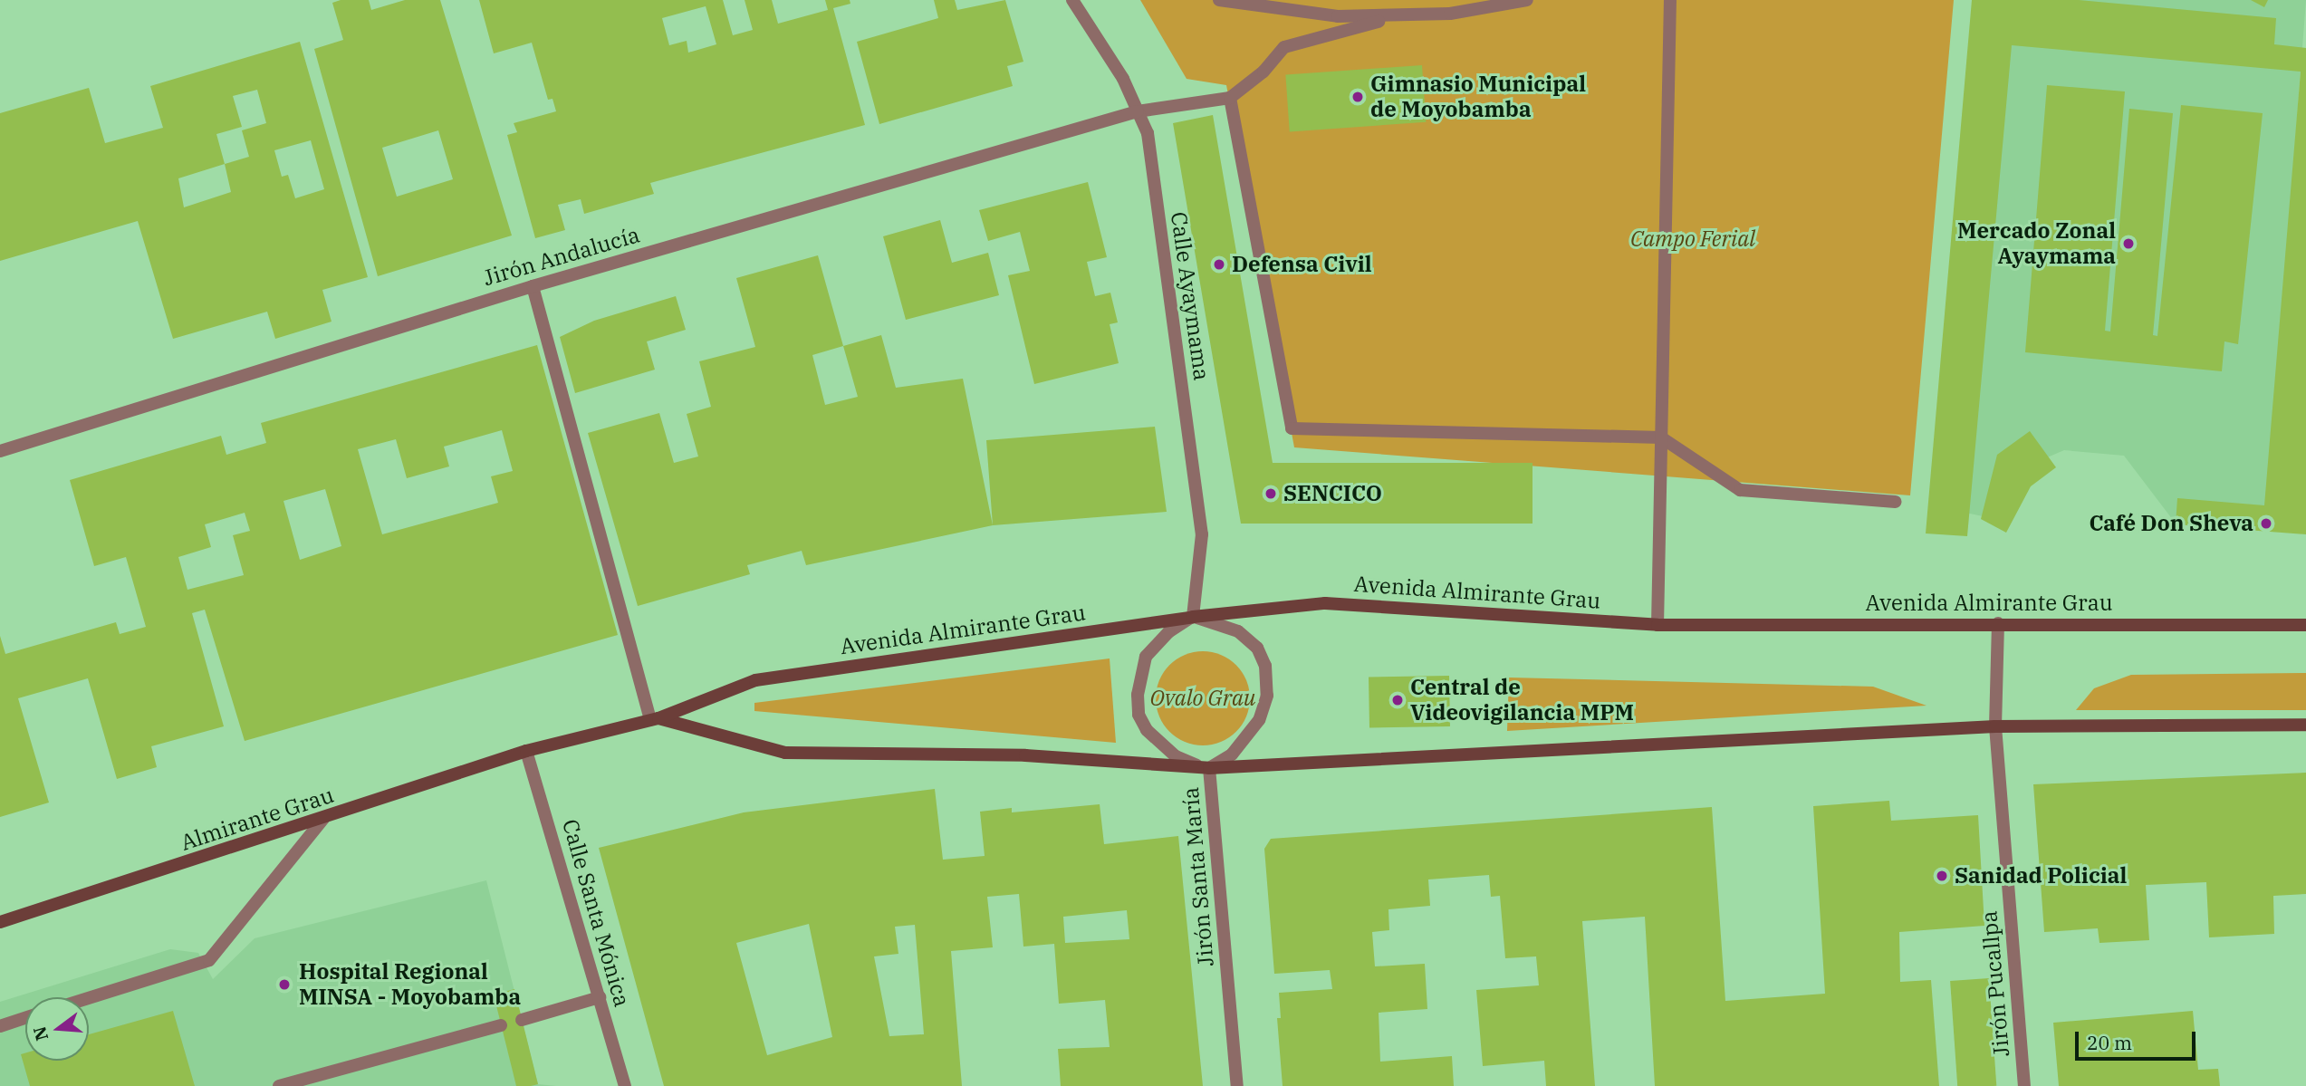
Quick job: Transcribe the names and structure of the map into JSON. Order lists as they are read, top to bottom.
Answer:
{
  "streets": {
    "main road": ["Avenida Almirante Grau", "Almirante Grau"],
    "street": [
      "Jirón Andalucía",
      "Calle Ayaymama",
      "Jirón Santa María",
      "Calle Santa Mónica",
      "Jirón Pucallpa"
    ]
  },
  "crossings": [
    ["Jirón Andalucía", "Calle Ayaymama"],
    ["Calle Ayaymama", "Avenida Almirante Grau"],
    ["Calle Ayaymama", "Jirón Santa María"],
    ["Avenida Almirante Grau", "Almirante Grau"],
    ["Avenida Almirante Grau", "Jirón Santa María"],
    ["Avenida Almirante Grau", "Calle Santa Mónica"],
    ["Avenida Almirante Grau", "Jirón Pucallpa"],
    ["Almirante Grau", "Calle Santa Mónica"]
  ],
  "parks": ["Campo Ferial", "Ovalo Grau"],
  "places": [
    "Gimnasio Municipal de Moyobamba",
    "Mercado Zonal Ayaymama",
    "Defensa Civil",
    "SENCICO",
    "Café Don Sheva",
    "Central de Videovigilancia MPM",
    "Sanidad Policial",
    "Hospital Regional MINSA - Moyobamba"
  ],
  "scale_bar": "20 m",
  "north": "left"
}
